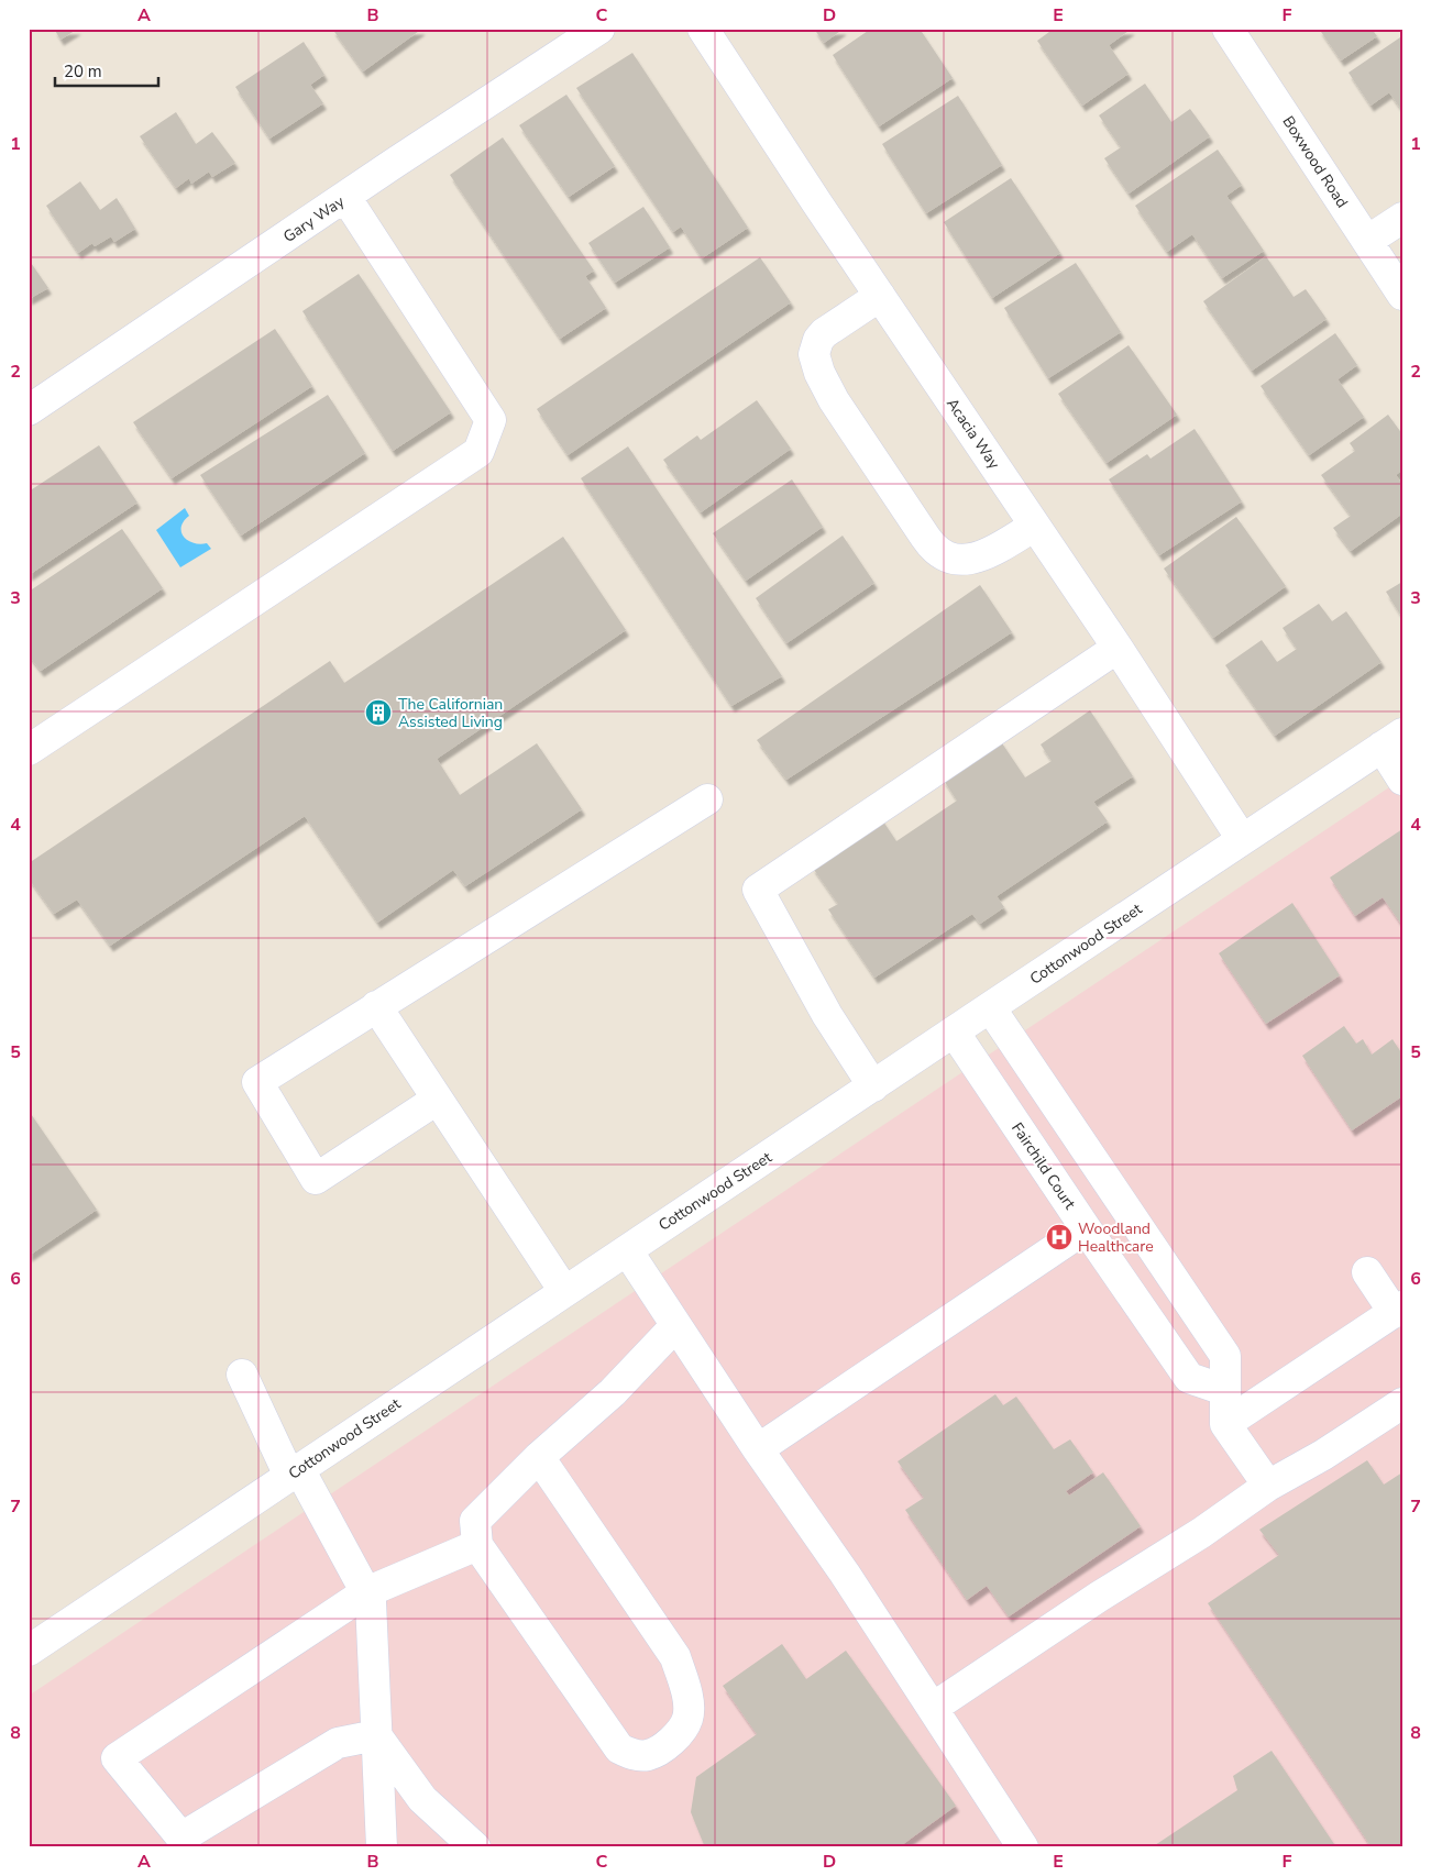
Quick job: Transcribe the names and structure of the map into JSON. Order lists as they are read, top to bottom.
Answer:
{
  "streets": {
    "street": [
      "Boxwood Road",
      "Gary Way",
      "Acacia Way",
      "Cottonwood Street",
      "Fairchild Court"
    ]
  },
  "crossings": [
    ["Acacia Way", "Cottonwood Street"],
    ["Cottonwood Street", "Fairchild Court"]
  ],
  "places": {
    "building": ["The Californian Assisted Living"],
    "hospital": ["Woodland Healthcare"]
  },
  "scale_bar": "20 m",
  "grid": {
    "columns": [
      "A",
      "B",
      "C",
      "D",
      "E",
      "F"
    ],
    "rows": [
      "1",
      "2",
      "3",
      "4",
      "5",
      "6",
      "7",
      "8"
    ]
  }
}
